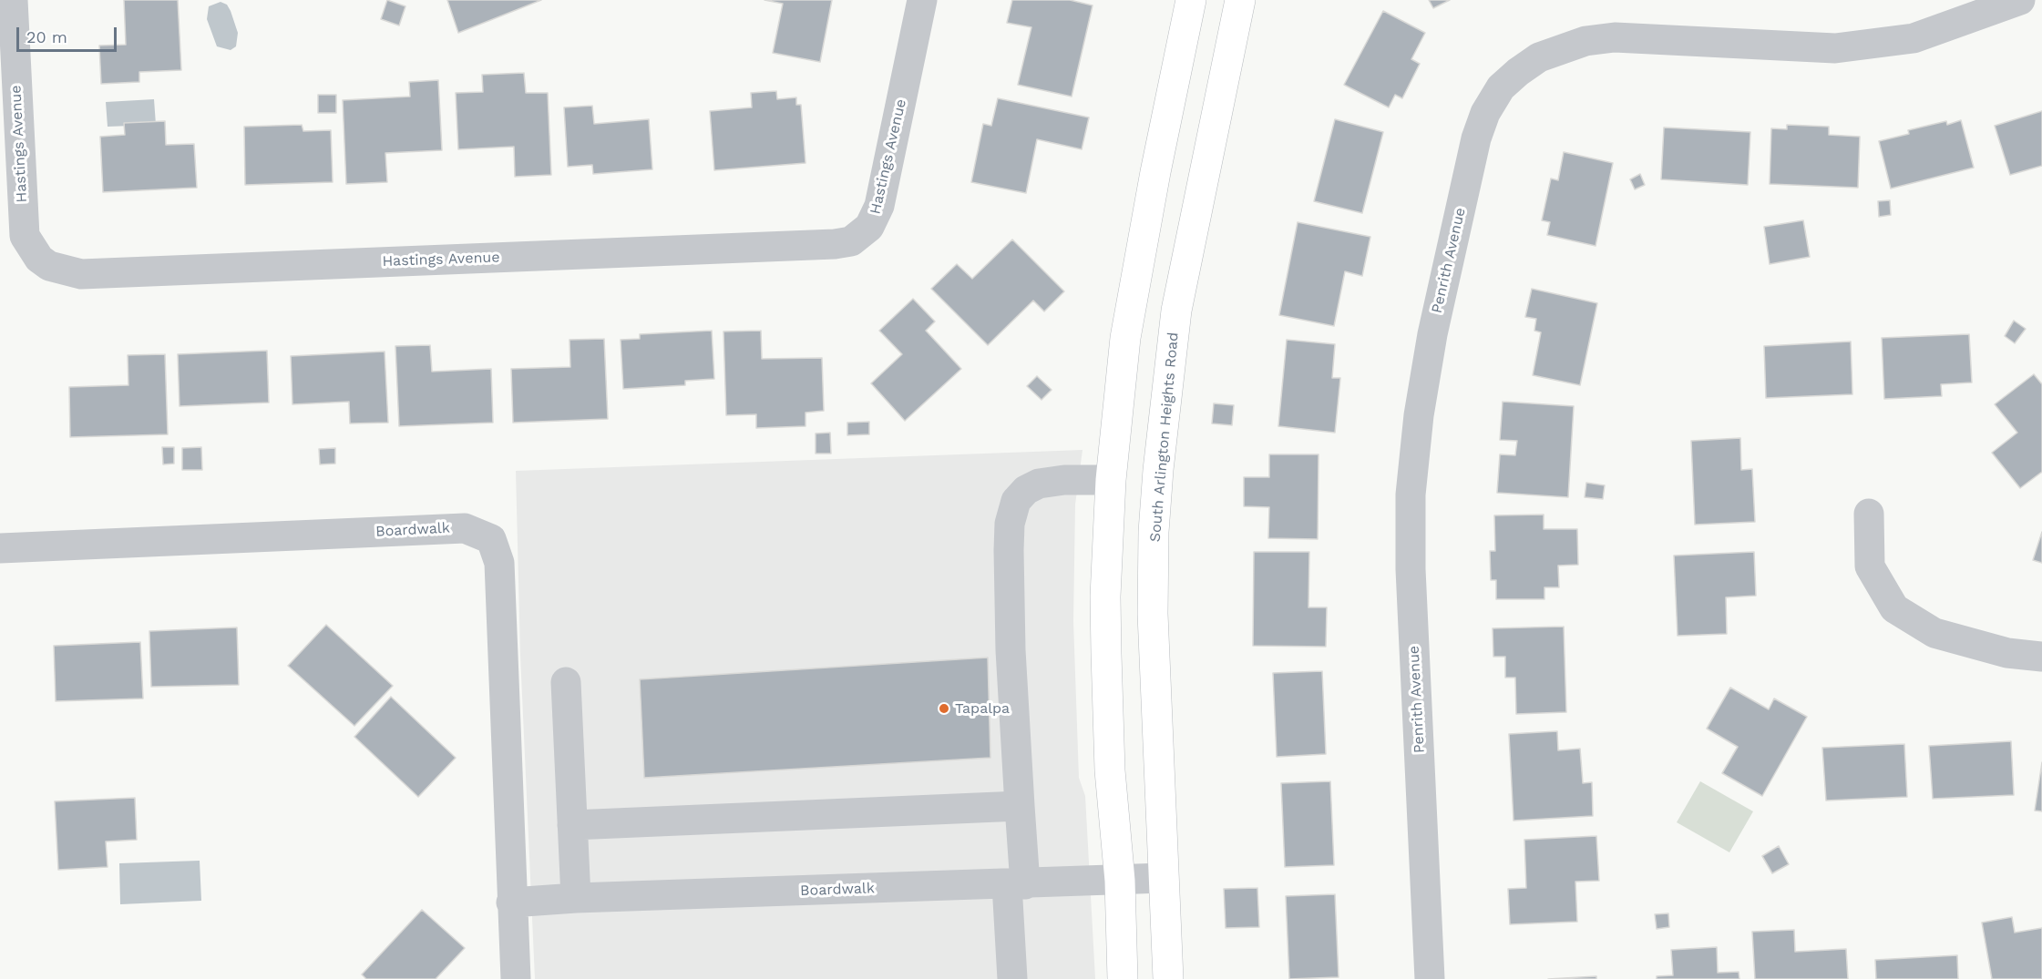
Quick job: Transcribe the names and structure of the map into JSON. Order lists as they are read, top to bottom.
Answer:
{
  "streets": {
    "main road": ["South Arlington Heights Road"],
    "street": ["Hastings Avenue", "Penrith Avenue", "Boardwalk"]
  },
  "crossings": [
    ["South Arlington Heights Road", "Boardwalk"]
  ],
  "places": ["Tapalpa"],
  "scale_bar": "20 m"
}
